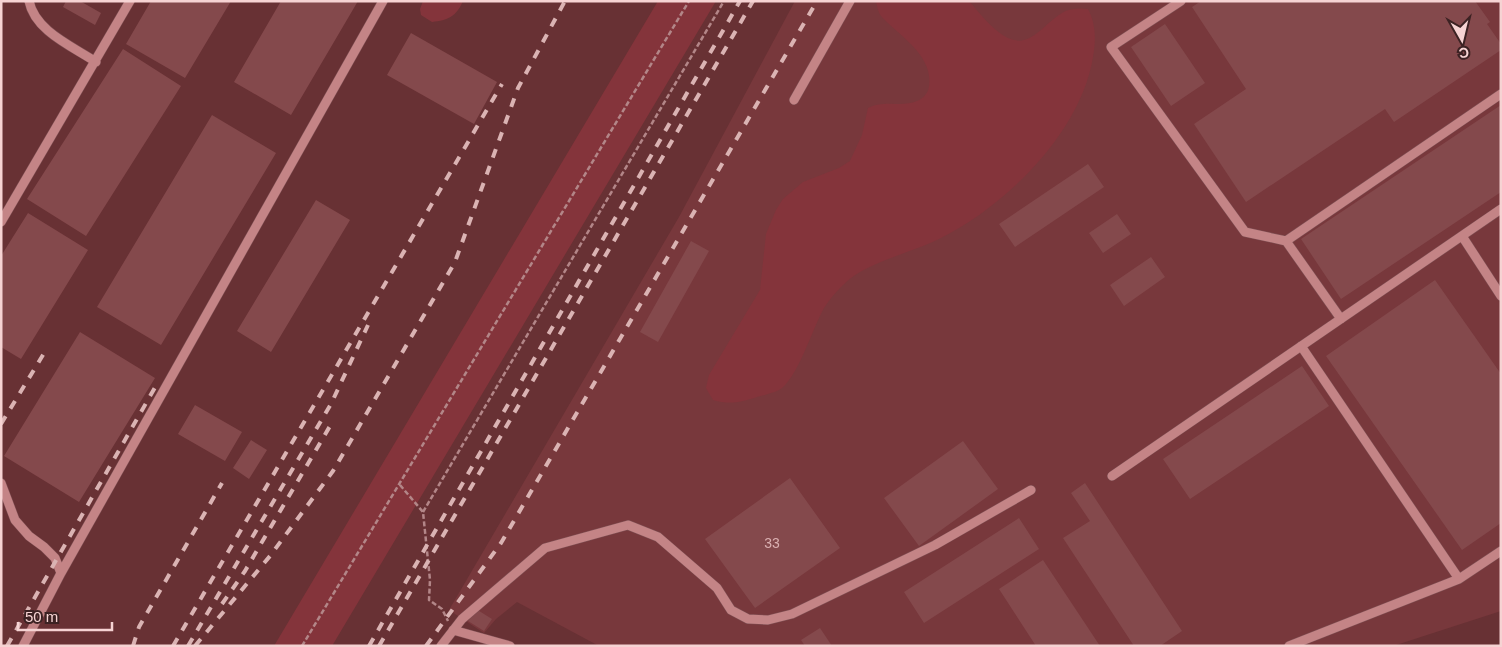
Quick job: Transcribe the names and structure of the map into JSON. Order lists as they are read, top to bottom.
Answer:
{
  "house_numbers": ["33"],
  "scale_bar": "50 m",
  "north": "bottom"
}
